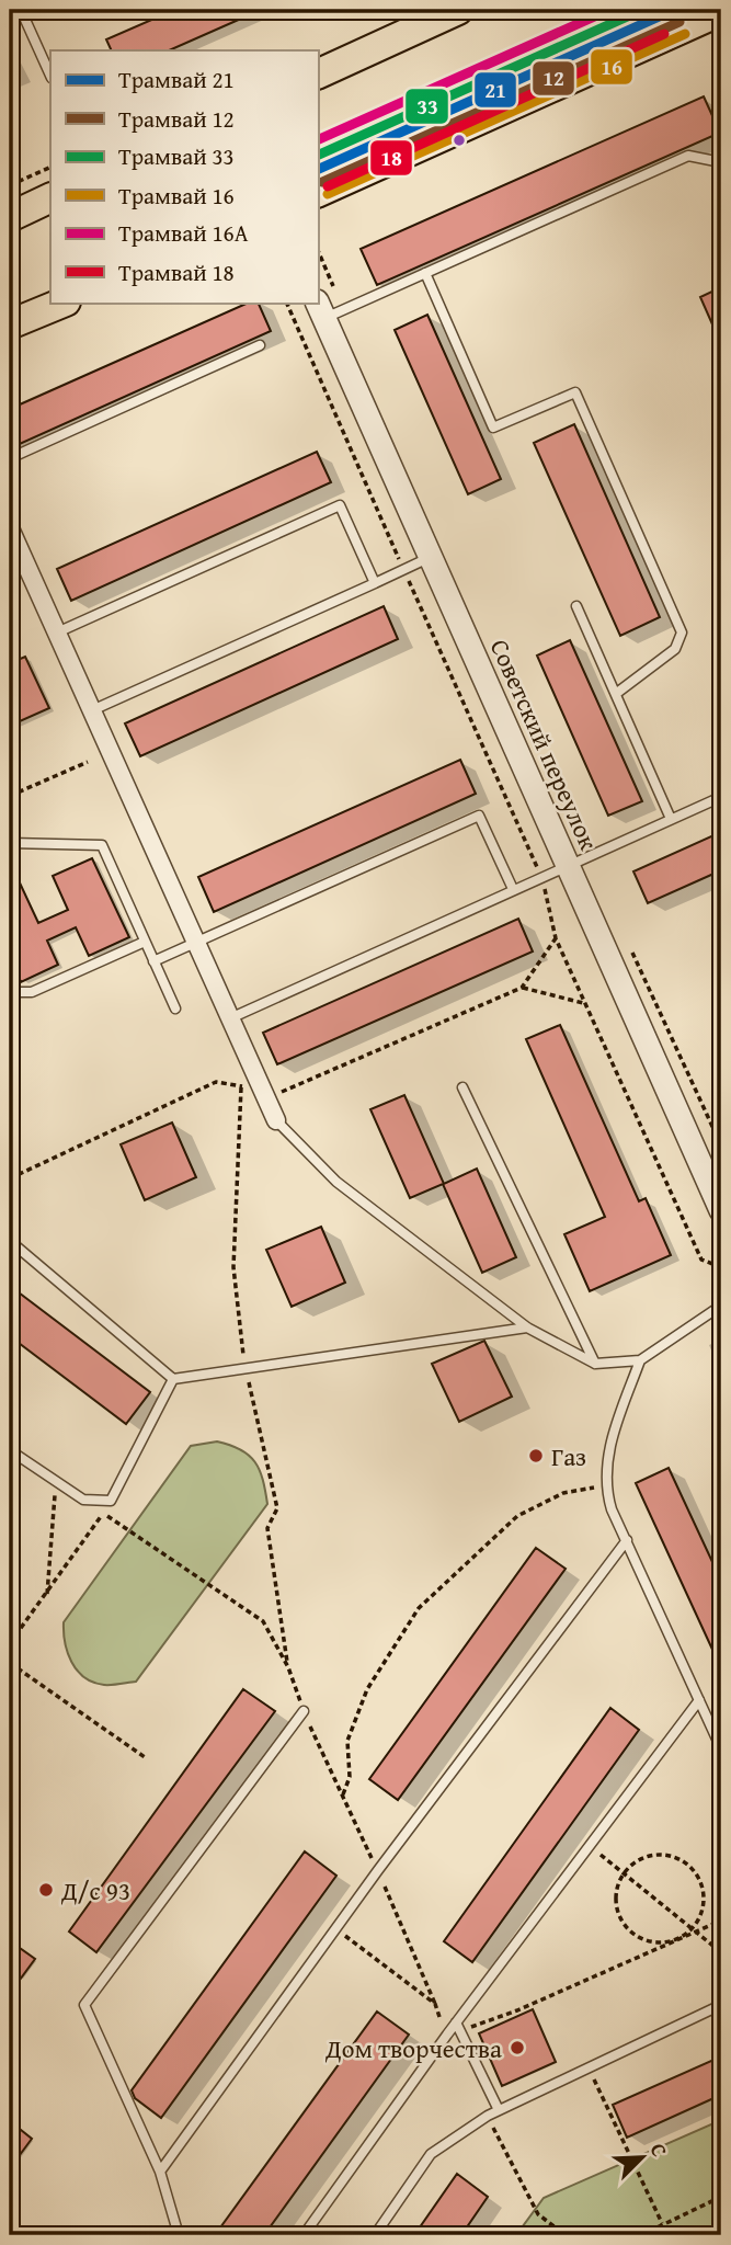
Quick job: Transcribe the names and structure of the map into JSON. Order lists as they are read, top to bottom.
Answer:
{
  "streets": {
    "street": ["Советский переулок"]
  },
  "places": ["Газ", "Д/с 93", "Дом творчества"],
  "lines": [
    "tram line 21",
    "tram line 33",
    "tram line 16А",
    "tram line 12",
    "tram line 16",
    "tram line 18"
  ],
  "legend": [
    "Трамвай 21",
    "Трамвай 12",
    "Трамвай 33",
    "Трамвай 16",
    "Трамвай 16А",
    "Трамвай 18"
  ],
  "north": "top right"
}
